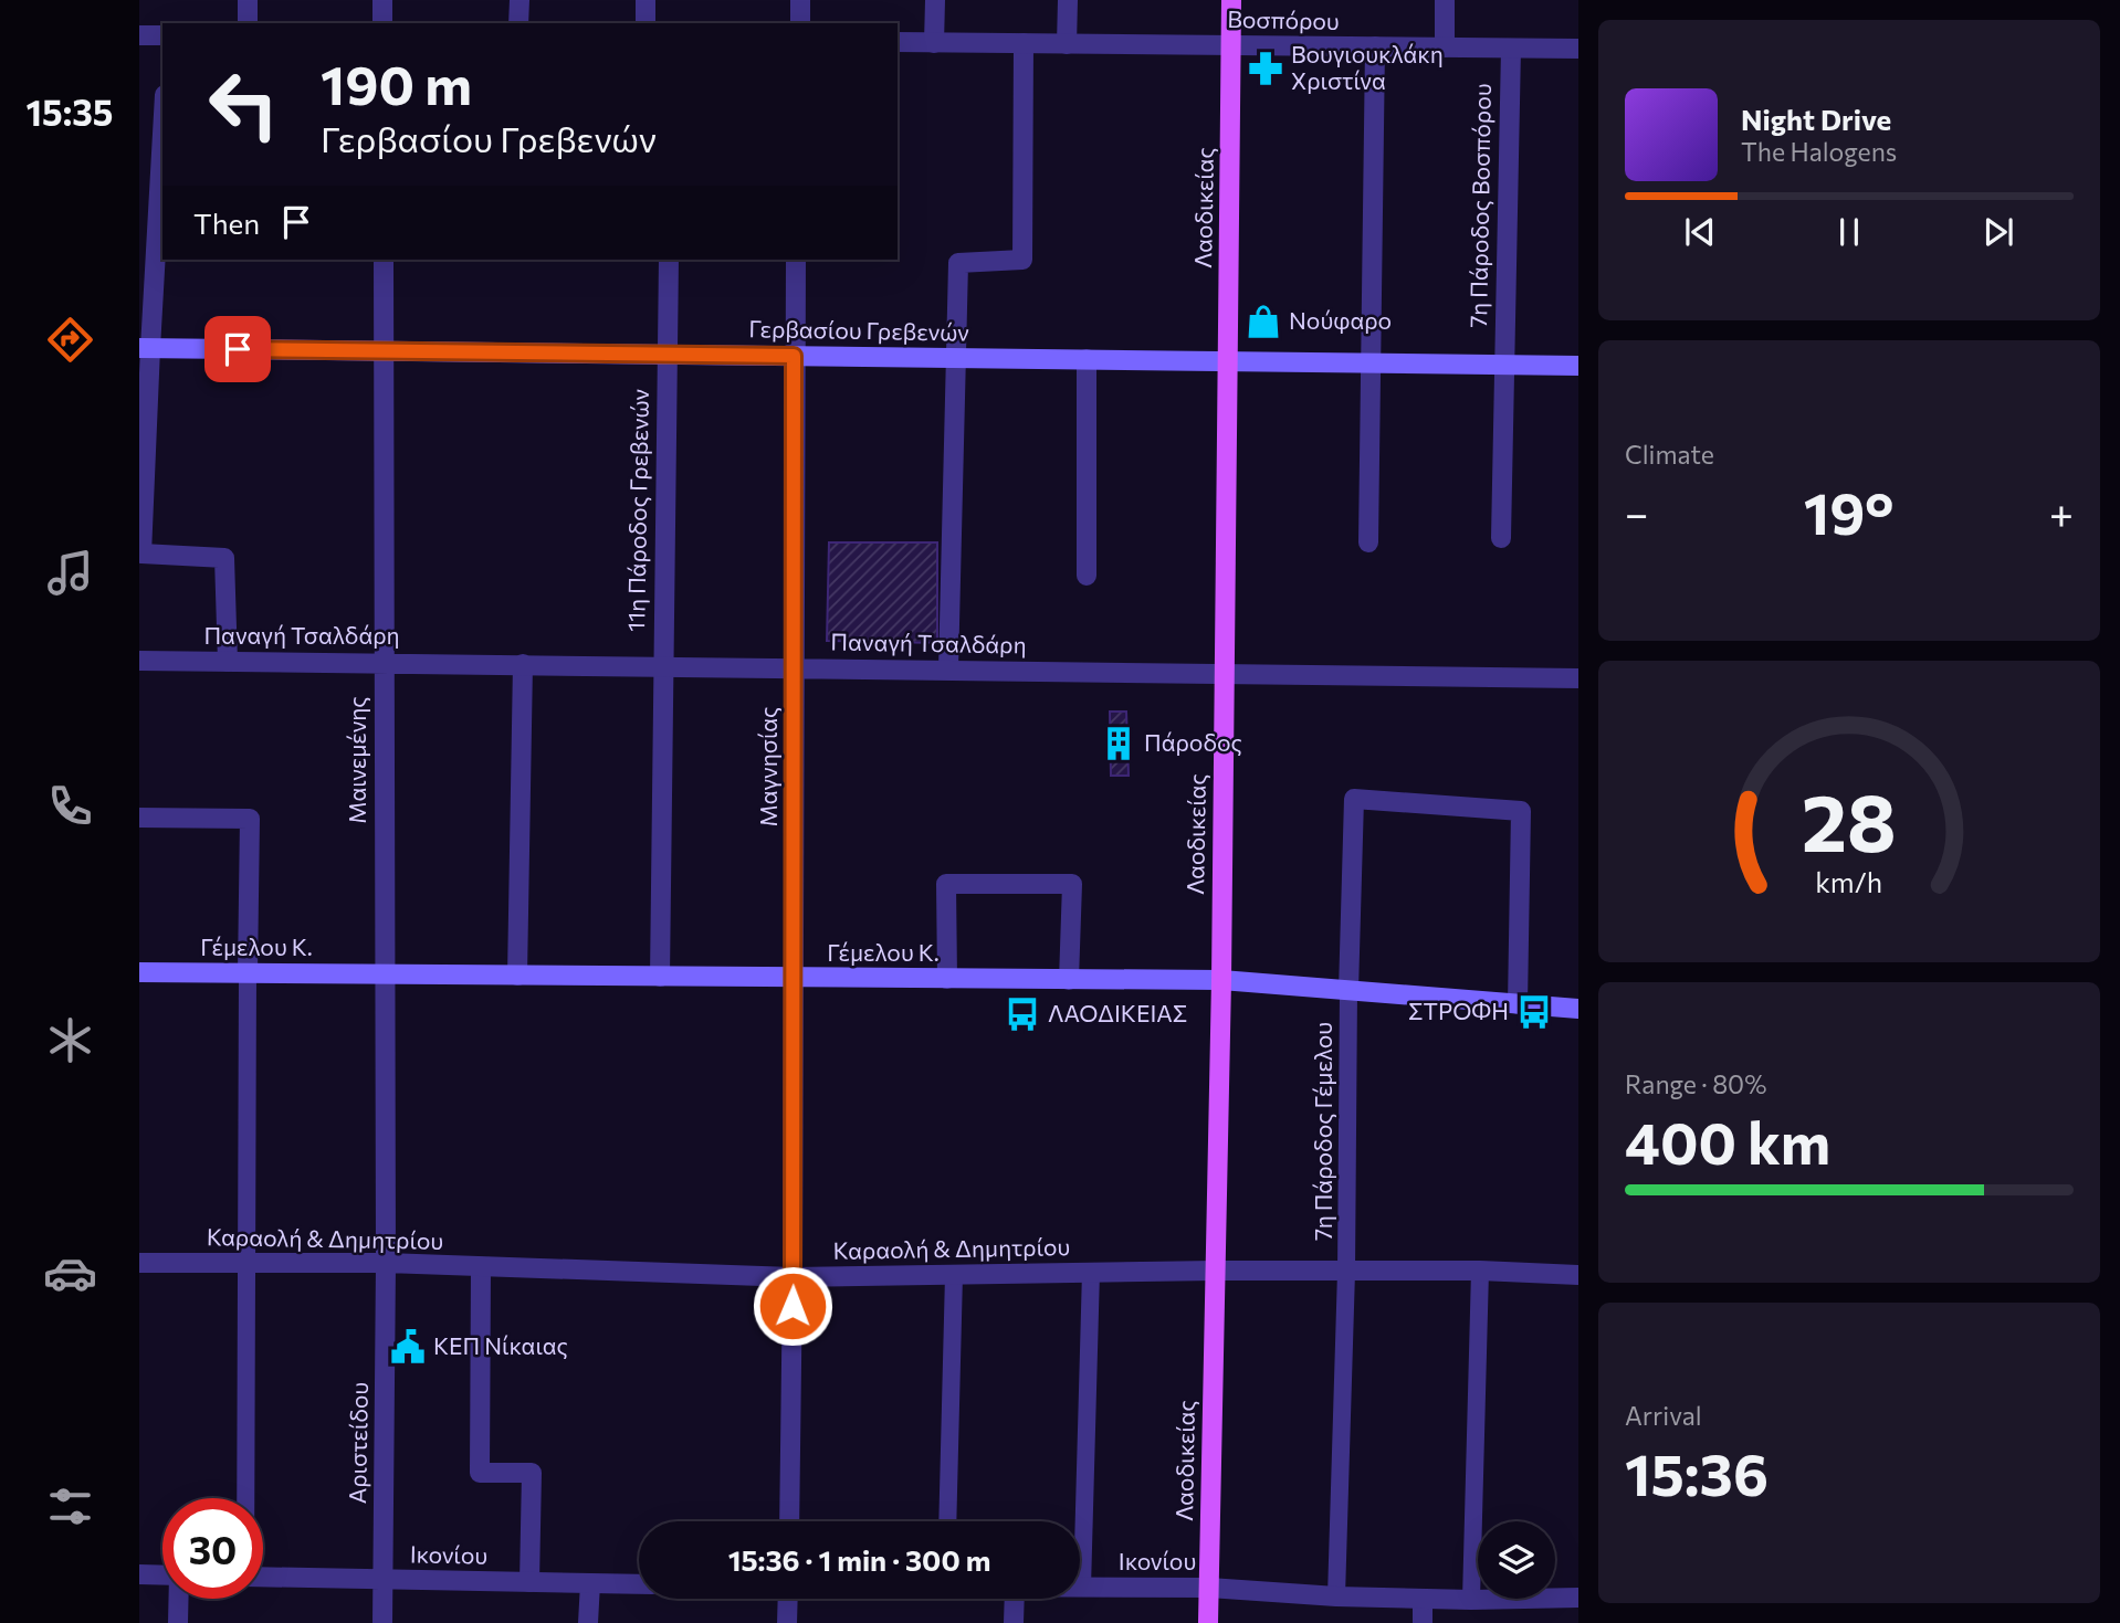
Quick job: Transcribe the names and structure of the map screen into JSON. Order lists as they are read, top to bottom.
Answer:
{
  "streets": {
    "main road": ["Λαοδικείας", "Γερβασίου Γρεβενών", "Γέμελου Κ."],
    "street": [
      "Βοσπόρου",
      "7η Πάροδος Βοσπόρου",
      "11η Πάροδος Γρεβενών",
      "Παναγή Τσαλδάρη",
      "Μαινεμένης",
      "Μαγνησίας",
      "Καραολή & Δημητρίου",
      "Αριστείδου",
      "Ικονίου"
    ],
    "lane": ["7η Πάροδος Γέμελου"]
  },
  "crossings": [
    ["Βοσπόρου", "7η Πάροδος Βοσπόρου"],
    ["Βοσπόρου", "Λαοδικείας"],
    ["7η Πάροδος Βοσπόρου", "Γερβασίου Γρεβενών"],
    ["Λαοδικείας", "Γερβασίου Γρεβενών"],
    ["Λαοδικείας", "Παναγή Τσαλδάρη"],
    ["Λαοδικείας", "Γέμελου Κ."],
    ["Λαοδικείας", "Καραολή & Δημητρίου"],
    ["Λαοδικείας", "Ικονίου"],
    ["Γερβασίου Γρεβενών", "11η Πάροδος Γρεβενών"],
    ["Γερβασίου Γρεβενών", "Μαινεμένης"],
    ["Γερβασίου Γρεβενών", "Μαγνησίας"],
    ["11η Πάροδος Γρεβενών", "Παναγή Τσαλδάρη"],
    ["11η Πάροδος Γρεβενών", "Γέμελου Κ."],
    ["Παναγή Τσαλδάρη", "Μαινεμένης"],
    ["Παναγή Τσαλδάρη", "Μαγνησίας"],
    ["Μαινεμένης", "Γέμελου Κ."],
    ["Μαινεμένης", "Καραολή & Δημητρίου"],
    ["Μαινεμένης", "Αριστείδου"],
    ["Μαγνησίας", "Γέμελου Κ."],
    ["Μαγνησίας", "Καραολή & Δημητρίου"],
    ["Γέμελου Κ.", "7η Πάροδος Γέμελου"],
    ["7η Πάροδος Γέμελου", "Καραολή & Δημητρίου"],
    ["7η Πάροδος Γέμελου", "Ικονίου"],
    ["Καραολή & Δημητρίου", "Αριστείδου"],
    ["Αριστείδου", "Ικονίου"]
  ],
  "places": {
    "pharmacy": ["Βουγιουκλάκη Χριστίνα"],
    "shop": ["Νούφαρο"],
    "building": ["Πάροδος"],
    "bus stop": ["ΣΤΡΟΦΗ", "ΛΑΟΔΙΚΕΙΑΣ"],
    "public building": ["ΚΕΠ Νίκαιας"]
  },
  "page": {
    "tabs": "15:35",
    "turn": ["190 m", "Γερβασίου Γρεβενών"],
    "song": ["Night Drive", "The Halogens"],
    "then": "Then",
    "tile": [
      "Climate",
      ["Range · 80%", "400 km"],
      ["Arrival", "15:36"]
    ],
    "heat": ["−", "19°", "+"],
    "limit": "30",
    "trip": "15:36 · 1 min · 300 m",
    "gauge": ["28", "km/h"]
  }
}
